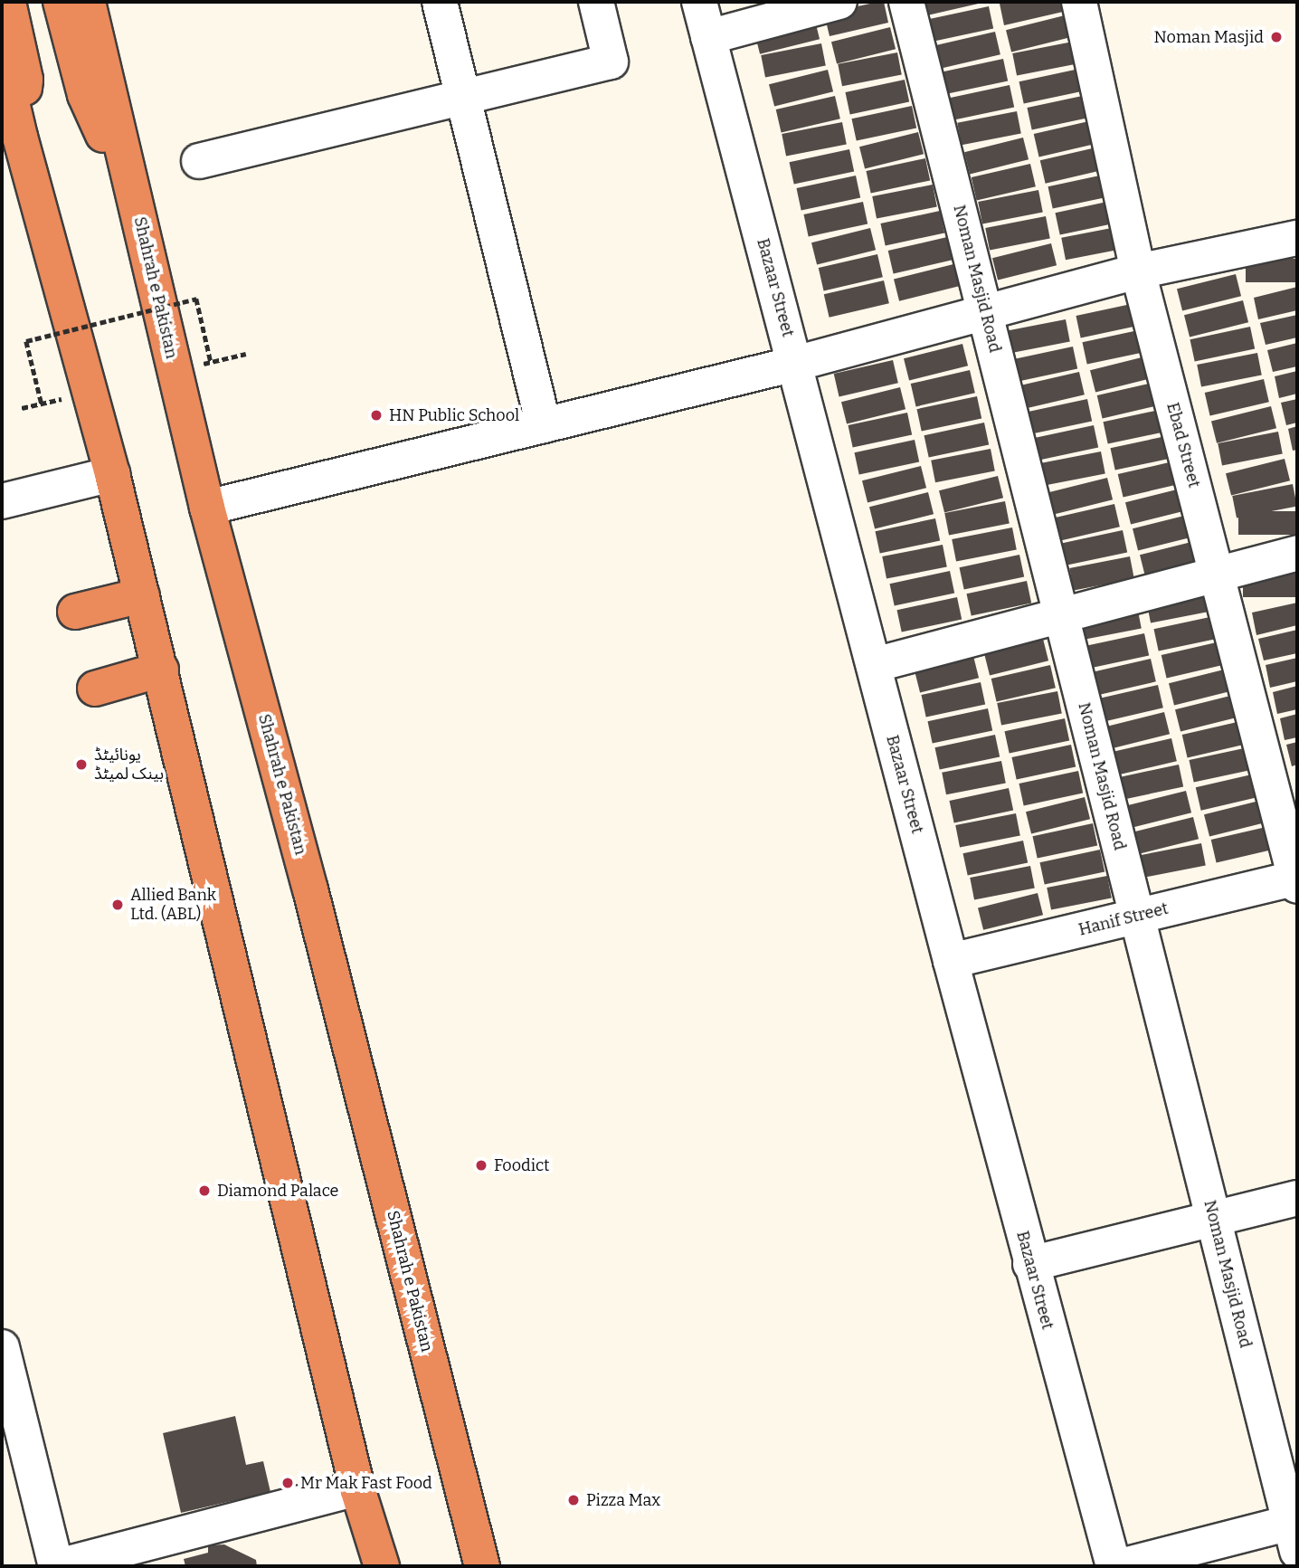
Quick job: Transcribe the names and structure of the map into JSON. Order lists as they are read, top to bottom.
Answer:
{
  "streets": {
    "highway": ["Shahrah e Pakistan"],
    "street": [
      "Noman Masjid Road",
      "Bazaar Street",
      "Ebad Street",
      "Hanif Street"
    ]
  },
  "crossings": [
    ["Noman Masjid Road", "Hanif Street"],
    ["Bazaar Street", "Hanif Street"],
    ["Ebad Street", "Hanif Street"]
  ],
  "places": [
    "Noman Masjid",
    "HN Public School",
    "یونائیٹڈ بینک لمیٹڈ",
    "Allied Bank Ltd. (ABL)",
    "Foodict",
    "Diamond Palace",
    "Mr Mak Fast Food",
    "Pizza Max"
  ]
}
